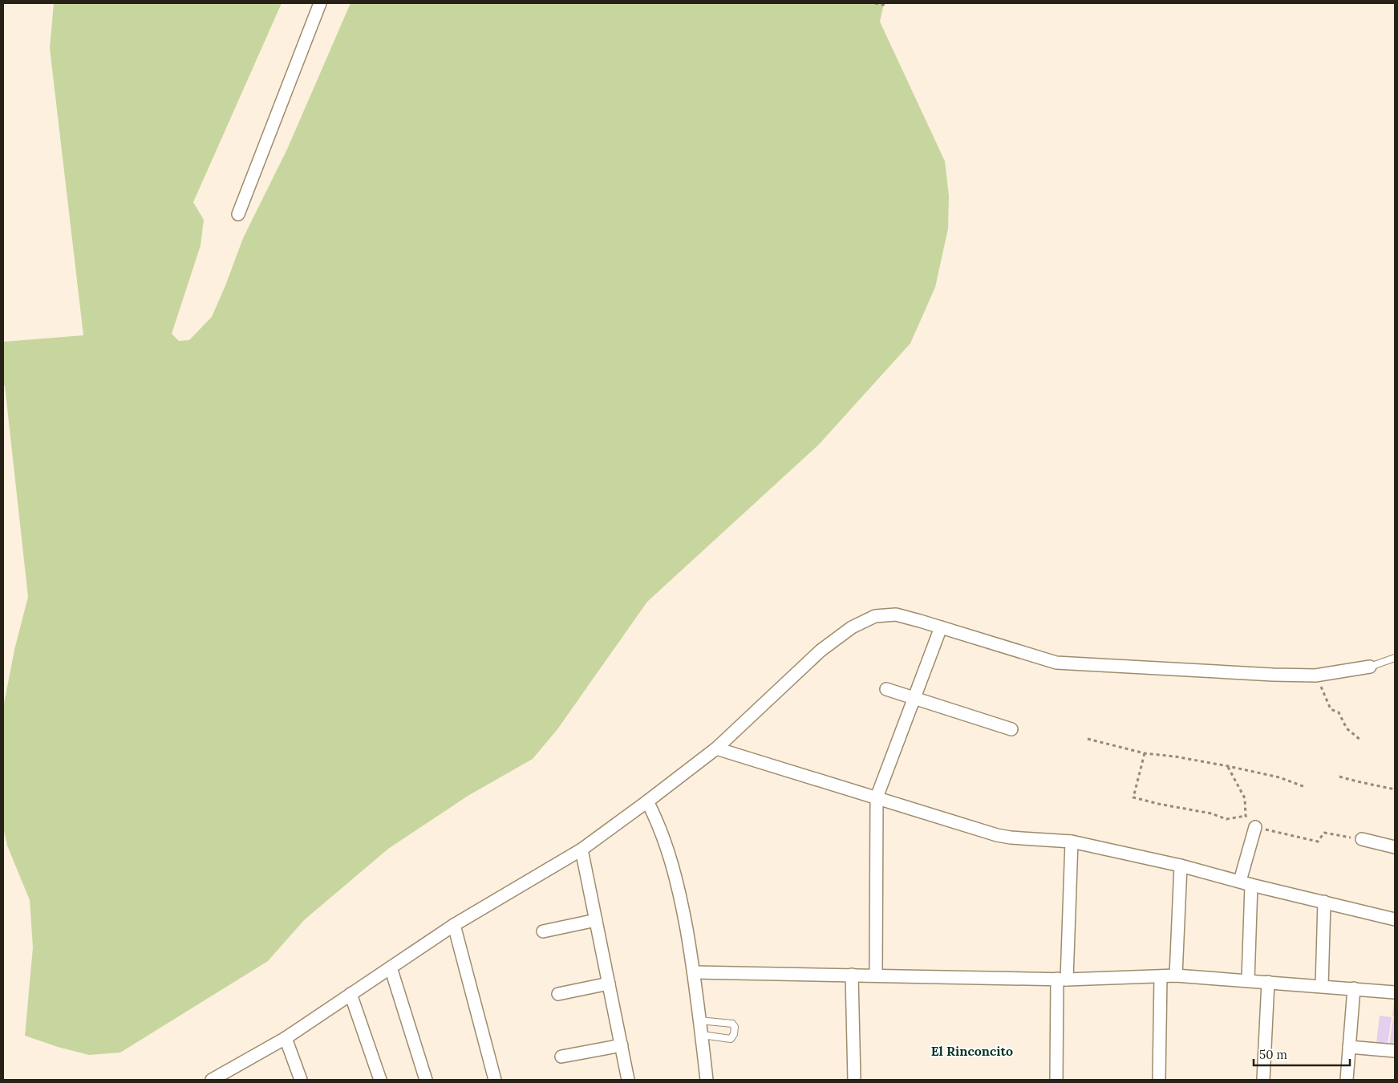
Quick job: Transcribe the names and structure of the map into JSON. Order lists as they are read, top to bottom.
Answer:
{
  "districts": ["El Rinconcito"],
  "scale_bar": "50 m"
}
